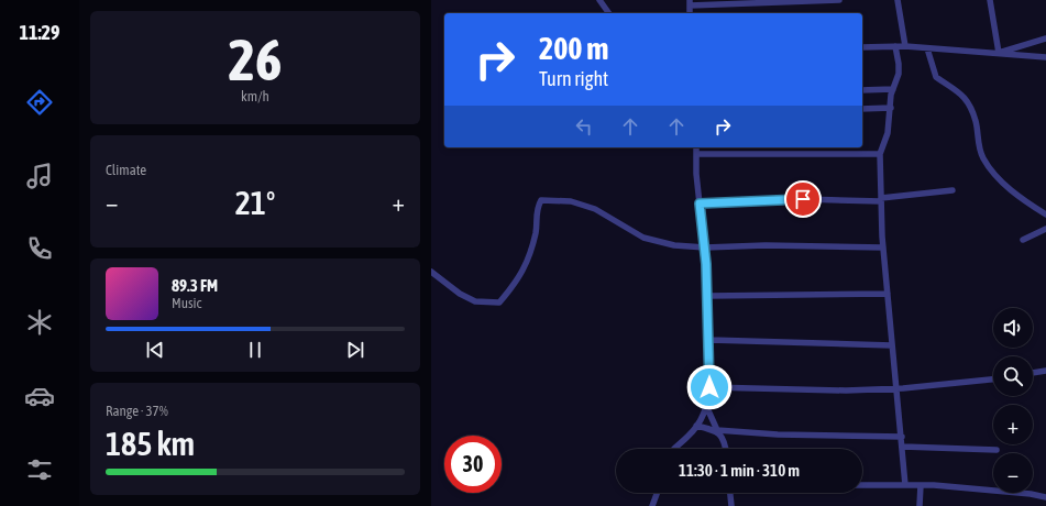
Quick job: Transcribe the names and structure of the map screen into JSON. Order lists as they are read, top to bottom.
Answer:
{
  "page": {
    "tabs": "11:29",
    "tile": [
      ["26", "km/h"],
      "Climate",
      ["Range · 37%", "185 km"]
    ],
    "turn": ["200 m", "Turn right"],
    "heat": ["−", "21°", "+"],
    "song": ["89.3 FM", "Music"],
    "map_buttons": ["+", "−"],
    "limit": "30",
    "trip": "11:30 · 1 min · 310 m"
  }
}
